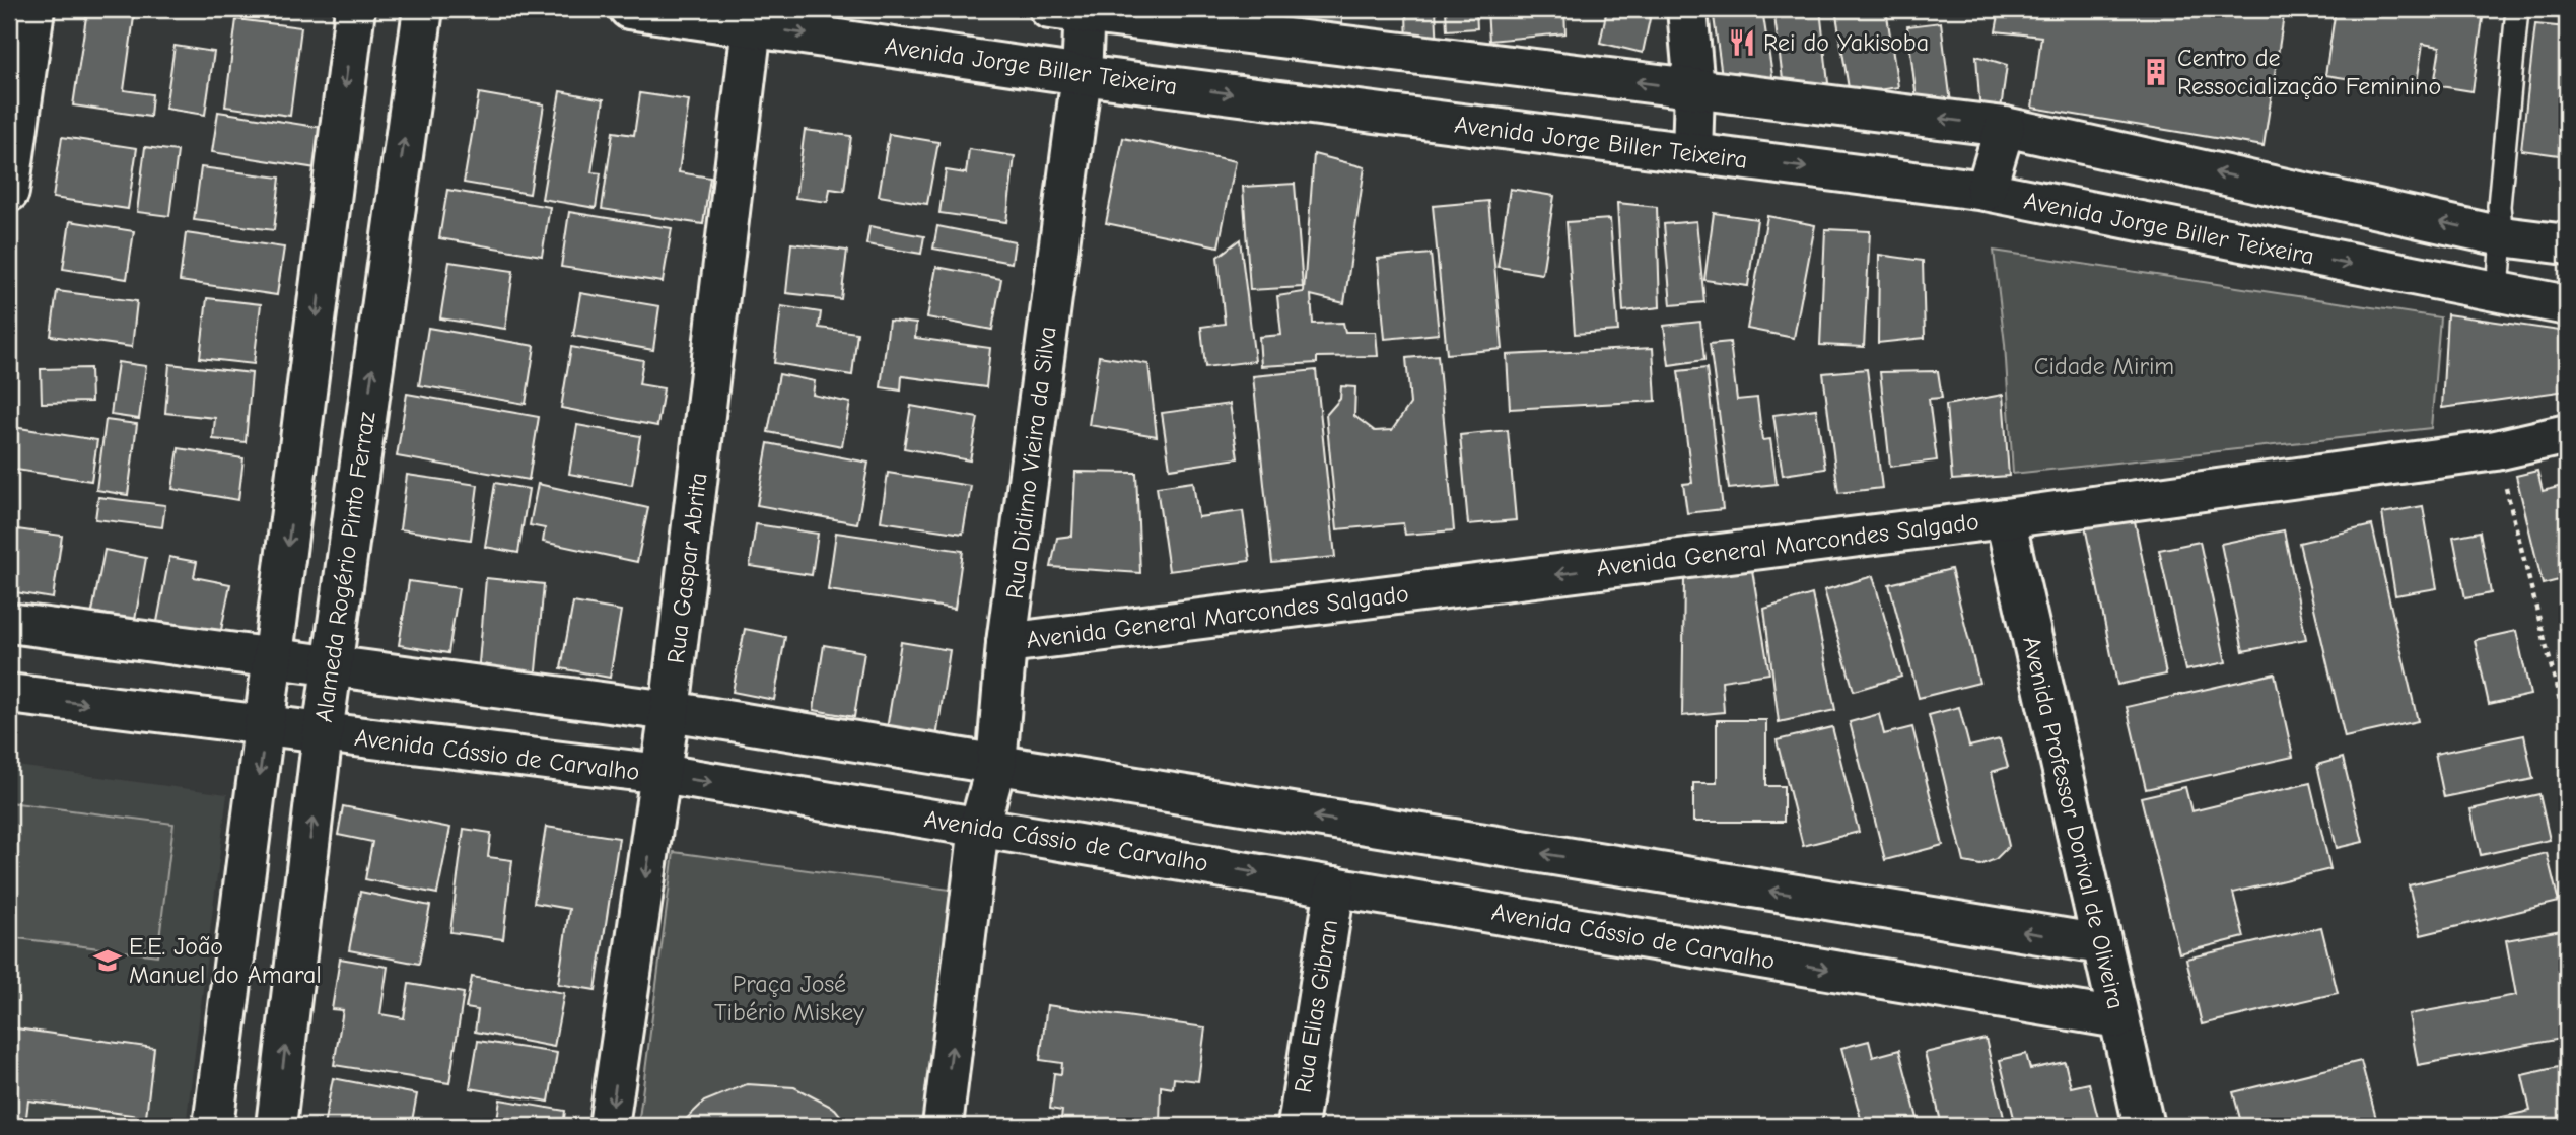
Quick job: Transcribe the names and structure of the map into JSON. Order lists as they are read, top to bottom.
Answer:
{
  "streets": {
    "street": [
      "Avenida Jorge Biller Teixeira",
      "Rua Didimo Vieira da Silva",
      "Avenida General Marcondes Salgado",
      "Alameda Rogério Pinto Ferraz",
      "Rua Gaspar Abrita",
      "Avenida Cássio de Carvalho",
      "Avenida Professor Dorival de Oliveira",
      "Rua Elias Gibran"
    ]
  },
  "crossings": [
    ["Avenida Jorge Biller Teixeira", "Rua Didimo Vieira da Silva"],
    ["Avenida Jorge Biller Teixeira", "Rua Gaspar Abrita"],
    ["Rua Didimo Vieira da Silva", "Avenida General Marcondes Salgado"],
    ["Rua Didimo Vieira da Silva", "Avenida Cássio de Carvalho"],
    ["Avenida General Marcondes Salgado", "Avenida Professor Dorival de Oliveira"],
    ["Alameda Rogério Pinto Ferraz", "Avenida Cássio de Carvalho"],
    ["Rua Gaspar Abrita", "Avenida Cássio de Carvalho"],
    ["Avenida Cássio de Carvalho", "Avenida Professor Dorival de Oliveira"],
    ["Avenida Cássio de Carvalho", "Rua Elias Gibran"]
  ],
  "parks": ["Cidade Mirim", "Praça José Tibério Miskey"],
  "places": {
    "restaurant": ["Rei do Yakisoba"],
    "building": ["Centro de Ressocialização Feminino"],
    "school or university": ["E.E. João Manuel do Amaral"]
  }
}
